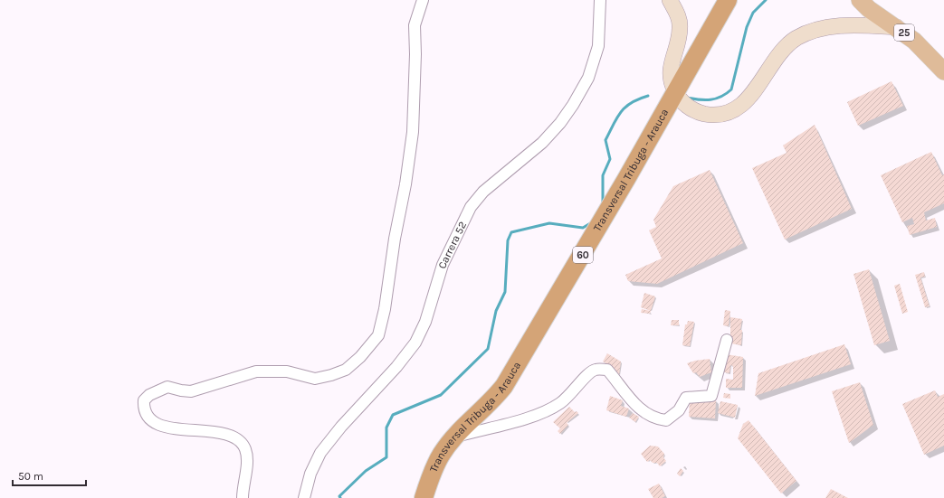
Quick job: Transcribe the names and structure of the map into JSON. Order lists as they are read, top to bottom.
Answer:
{
  "streets": {
    "highway": ["Transversal Tribuga - Arauca", "60"],
    "main road": ["25"],
    "street": ["Carrera 52"]
  },
  "scale_bar": "50 m"
}
